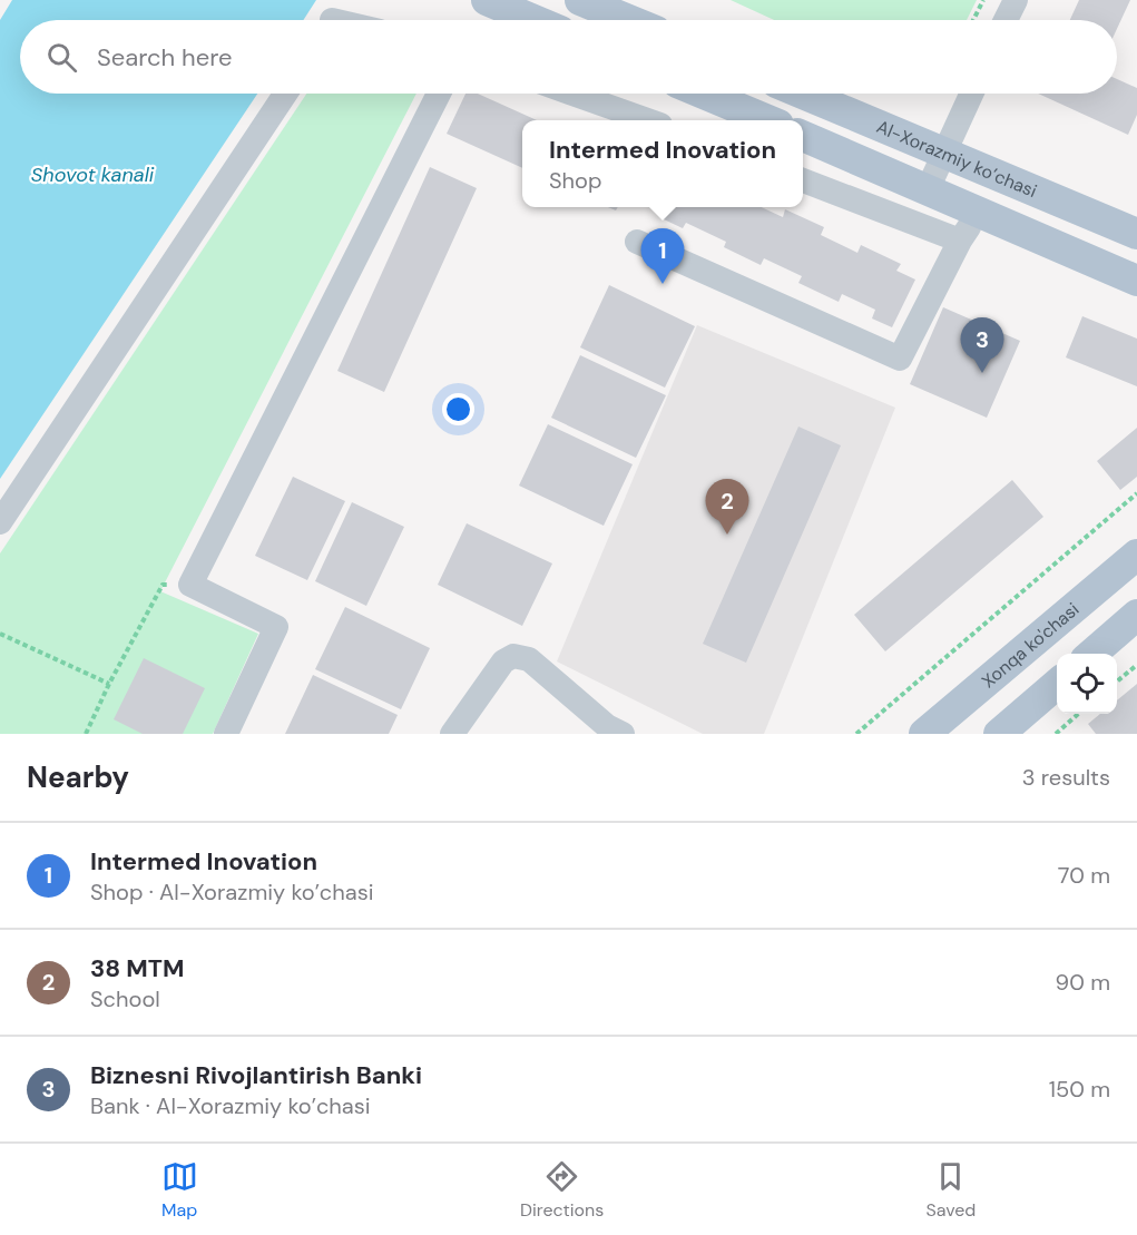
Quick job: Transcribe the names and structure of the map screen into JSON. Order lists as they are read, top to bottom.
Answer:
{
  "streets": {
    "main road": ["Al-Xorazmiy ko’chasi", "Xonqa ko'chasi"]
  },
  "water": ["Shovot kanali"],
  "page": {
    "search": "Search here",
    "popup": ["Intermed Inovation", "Shop"],
    "pins": ["1", "3", "2"],
    "heading": ["Nearby", "3 results"],
    "list": [
      {
        "mark": "1",
        "name": "Intermed Inovation",
        "note": "Shop · Al-Xorazmiy ko’chasi",
        "value": "70 m"
      },
      {
        "mark": "2",
        "name": "38 MTM",
        "note": "School",
        "value": "90 m"
      },
      {
        "mark": "3",
        "name": "Biznesni Rivojlantirish Banki",
        "note": "Bank · Al-Xorazmiy ko’chasi",
        "value": "150 m"
      }
    ],
    "nav": ["Map", "Directions", "Saved"]
  }
}
